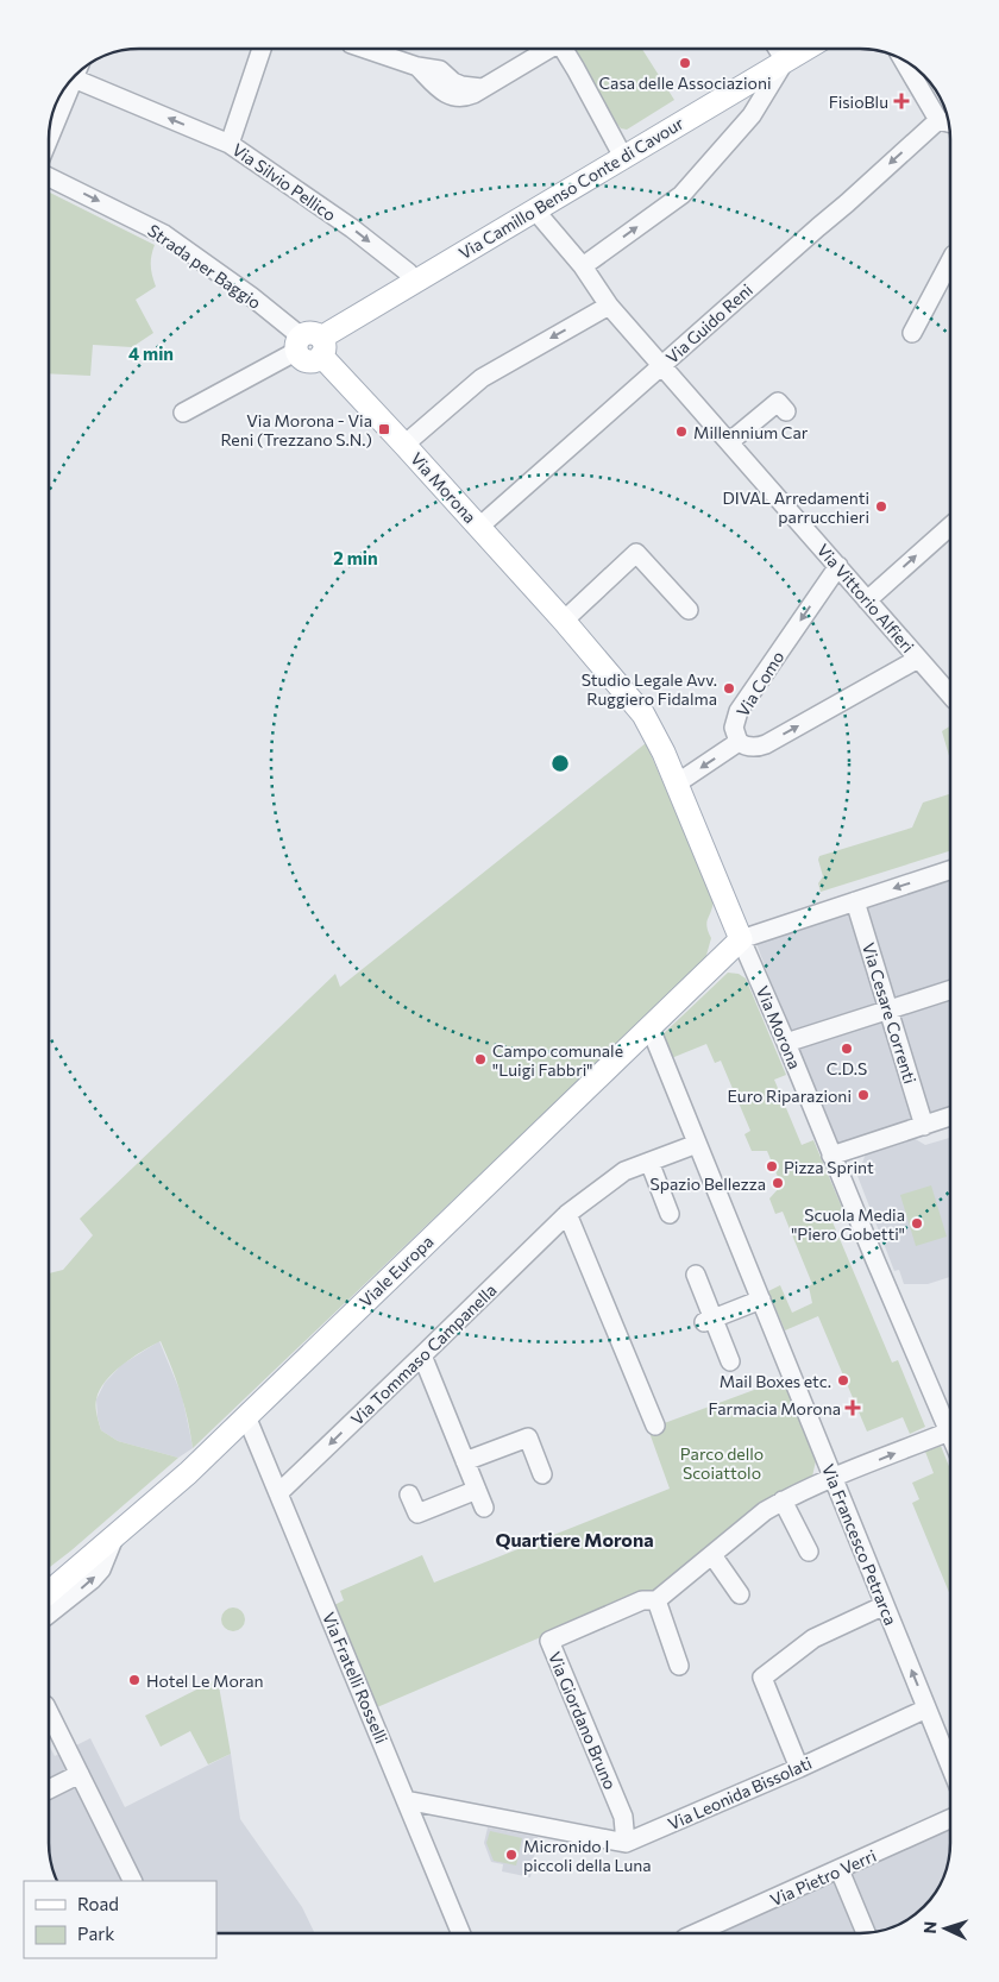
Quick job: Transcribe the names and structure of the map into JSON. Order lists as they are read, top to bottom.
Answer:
{
  "streets": {
    "main road": ["Via Camillo Benso Conte di Cavour", "Via Morona", "Viale Europa"],
    "street": [
      "Via Silvio Pellico",
      "Strada per Baggio",
      "Via Guido Reni",
      "Via Vittorio Alfieri",
      "Via Como",
      "Via Cesare Correnti",
      "Via Tommaso Campanella",
      "Via Francesco Petrarca",
      "Via Fratelli Rosselli",
      "Via Giordano Bruno",
      "Via Leonida Bissolati",
      "Via Pietro Verri"
    ]
  },
  "crossings": [
    ["Via Silvio Pellico", "Via Camillo Benso Conte di Cavour"],
    ["Via Camillo Benso Conte di Cavour", "Strada per Baggio"],
    ["Via Camillo Benso Conte di Cavour", "Via Morona"],
    ["Via Camillo Benso Conte di Cavour", "Via Vittorio Alfieri"],
    ["Strada per Baggio", "Via Morona"],
    ["Via Guido Reni", "Via Morona"],
    ["Via Guido Reni", "Via Vittorio Alfieri"],
    ["Via Morona", "Via Como"],
    ["Via Morona", "Viale Europa"],
    ["Via Morona", "Via Giordano Bruno"],
    ["Via Vittorio Alfieri", "Via Como"],
    ["Viale Europa", "Via Francesco Petrarca"],
    ["Viale Europa", "Via Fratelli Rosselli"],
    ["Via Tommaso Campanella", "Via Francesco Petrarca"],
    ["Via Tommaso Campanella", "Via Fratelli Rosselli"],
    ["Via Francesco Petrarca", "Via Giordano Bruno"],
    ["Via Francesco Petrarca", "Via Leonida Bissolati"],
    ["Via Giordano Bruno", "Via Leonida Bissolati"]
  ],
  "one_way": ["Strada per Baggio", "Via Como", "Via Tommaso Campanella"],
  "districts": ["Quartiere Morona"],
  "parks": ["Parco dello Scoiattolo"],
  "places": {
    "other": [
      "Casa delle Associazioni",
      "Millennium Car",
      "DIVAL Arredamenti parrucchieri",
      "Studio Legale Avv. Ruggiero Fidalma",
      "C.D.S",
      "Campo comunale \"Luigi Fabbri\"",
      "Euro Riparazioni",
      "Pizza Sprint",
      "Spazio Bellezza",
      "Scuola Media \"Piero Gobetti\"",
      "Mail Boxes etc.",
      "Hotel Le Moran",
      "Micronido I piccoli della Luna"
    ],
    "health": ["FisioBlu", "Farmacia Morona"],
    "transit": ["Via Morona - Via Reni (Trezzano S.N.)"]
  },
  "legend": ["Road", "Park"],
  "north": "left",
  "rings": ["4 min", "2 min"]
}
